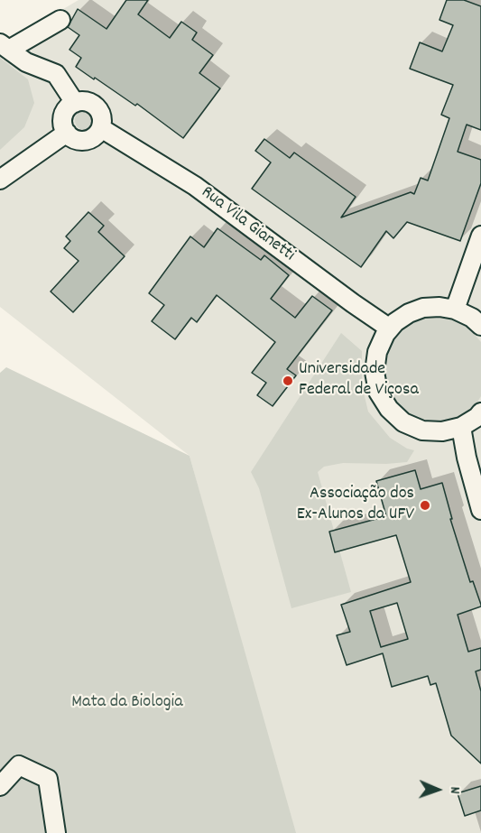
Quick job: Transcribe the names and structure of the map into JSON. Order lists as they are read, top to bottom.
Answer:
{
  "streets": {
    "street": ["Rua Vila Gianetti"]
  },
  "parks": ["Mata da Biologia"],
  "places": ["Universidade Federal de Viçosa", "Associação dos Ex-Alunos da UFV"],
  "north": "right"
}
